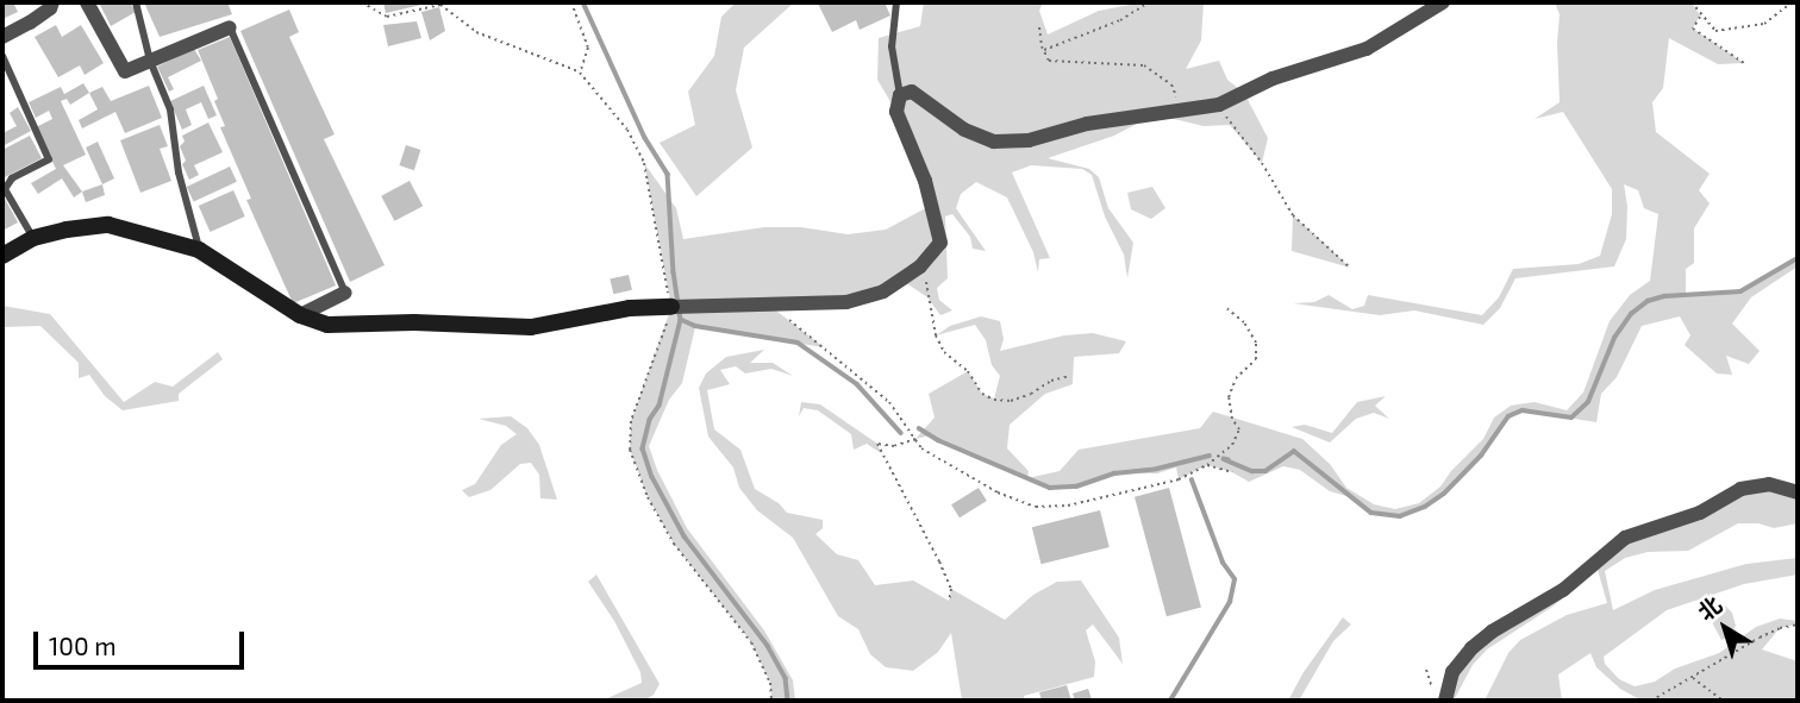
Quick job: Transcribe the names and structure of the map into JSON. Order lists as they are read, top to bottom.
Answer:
{
  "scale_bar": "100 m",
  "north": "top left"
}
